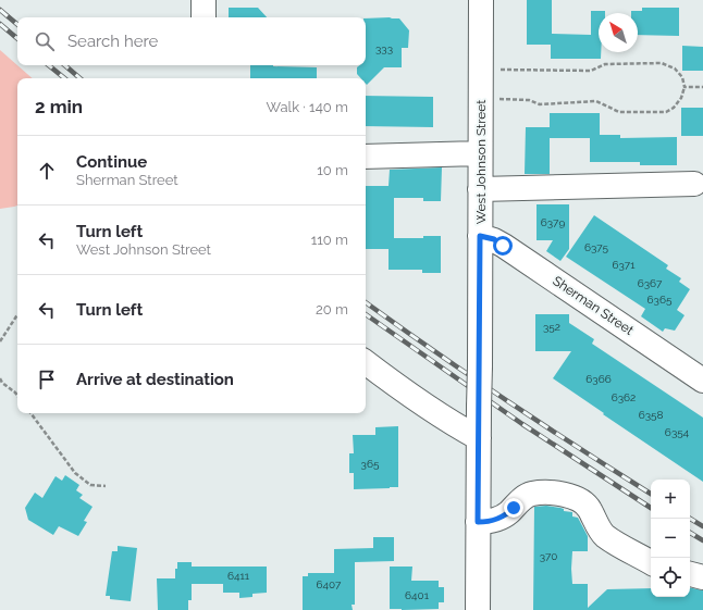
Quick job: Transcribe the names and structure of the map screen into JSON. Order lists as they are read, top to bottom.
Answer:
{
  "streets": {
    "street": ["West Johnson Street", "Sherman Street"]
  },
  "crossings": [
    ["West Johnson Street", "Sherman Street"]
  ],
  "house_numbers": [
    "333",
    "6379",
    "6375",
    "6371",
    "6367",
    "6365",
    "352",
    "6366",
    "6362",
    "6358",
    "6354",
    "365",
    "370",
    "6411",
    "6407",
    "6401"
  ],
  "north": "top left",
  "page": {
    "search": "Search here",
    "heading": ["2 min", "Walk · 140 m"],
    "list": [
      ["Continue", "Sherman Street", "10 m"],
      ["Turn left", "West Johnson Street", "110 m"],
      ["Turn left", "20 m"],
      "Arrive at destination"
    ],
    "map_buttons": ["+", "−"]
  }
}
